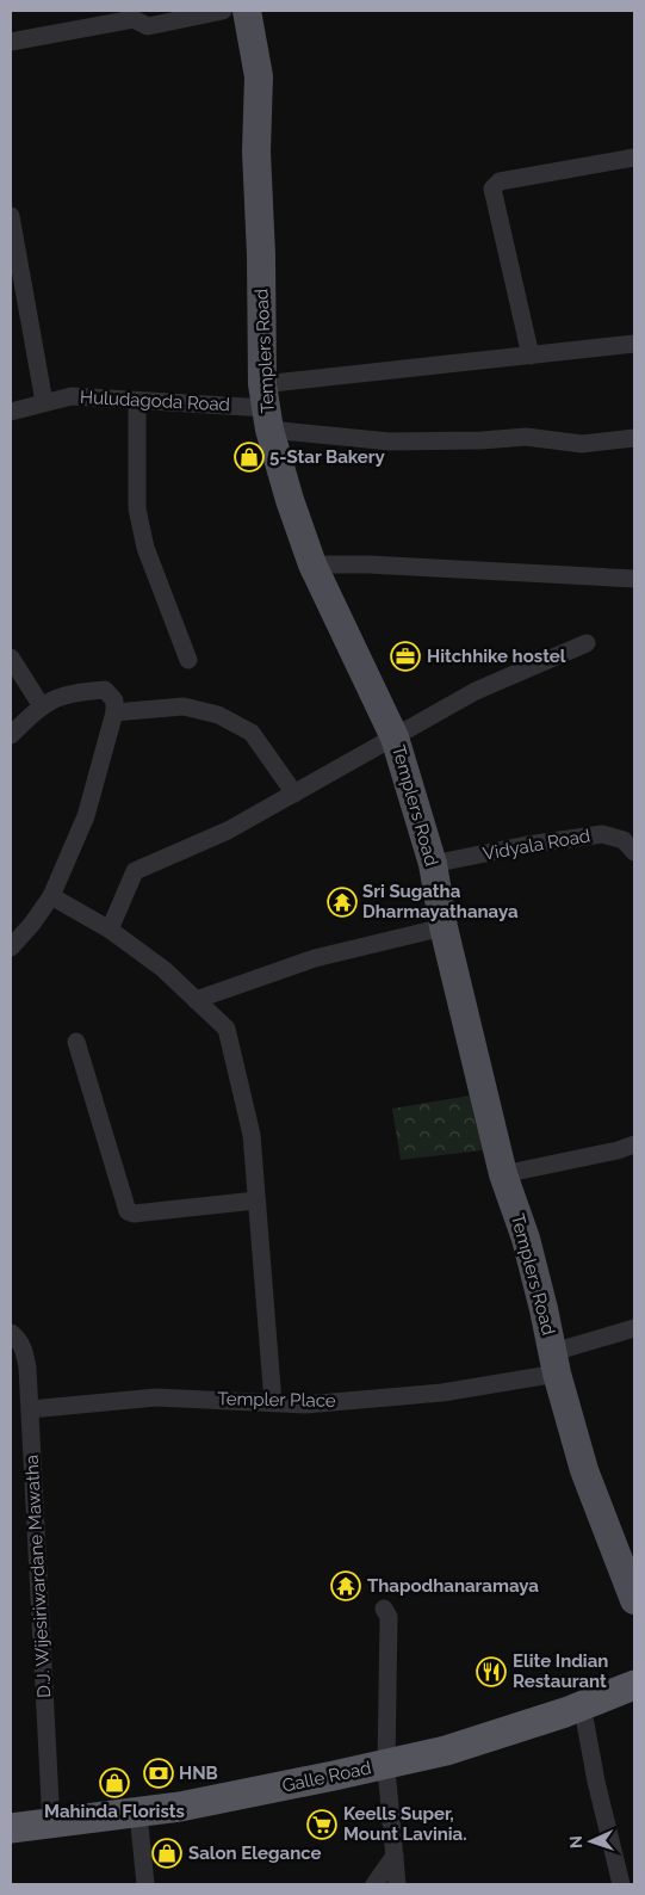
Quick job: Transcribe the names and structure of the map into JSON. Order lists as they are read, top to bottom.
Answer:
{
  "streets": {
    "highway": ["Galle Road"],
    "main road": ["Templers Road"],
    "street": [
      "Huludagoda Road",
      "Vidyala Road",
      "Templer Place",
      "D.J. Wijesiriwardane Mawatha"
    ]
  },
  "crossings": [
    ["Templers Road", "Huludagoda Road"],
    ["Templers Road", "Vidyala Road"],
    ["Templers Road", "Templer Place"],
    ["Templer Place", "D.J. Wijesiriwardane Mawatha"],
    ["D.J. Wijesiriwardane Mawatha", "Galle Road"]
  ],
  "places": {
    "shop": ["5-Star Bakery", "Mahinda Florists", "Salon Elegance"],
    "office": ["Hitchhike hostel"],
    "temple": ["Sri Sugatha Dharmayathanaya", "Thapodhanaramaya"],
    "restaurant": ["Elite Indian Restaurant"],
    "bank": ["HNB"],
    "supermarket": ["Keells Super, Mount Lavinia."]
  },
  "north": "left"
}
